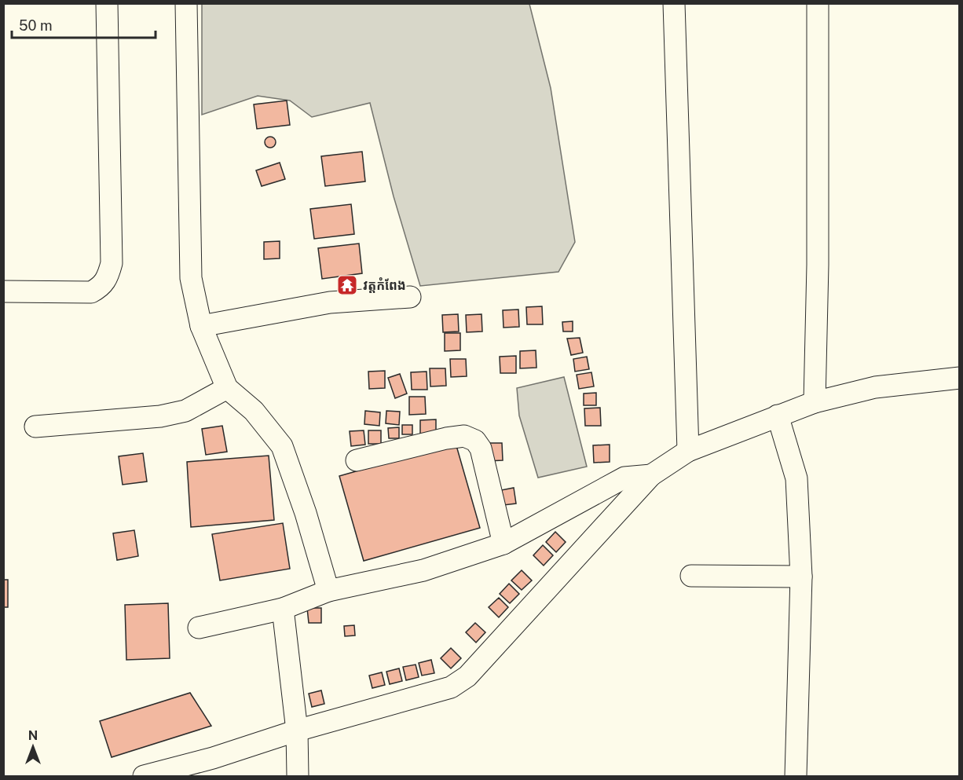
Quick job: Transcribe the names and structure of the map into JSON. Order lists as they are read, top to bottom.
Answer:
{
  "places": {
    "temple": ["វត្តកំពែង"]
  },
  "scale_bar": "50 m",
  "north": "top"
}
